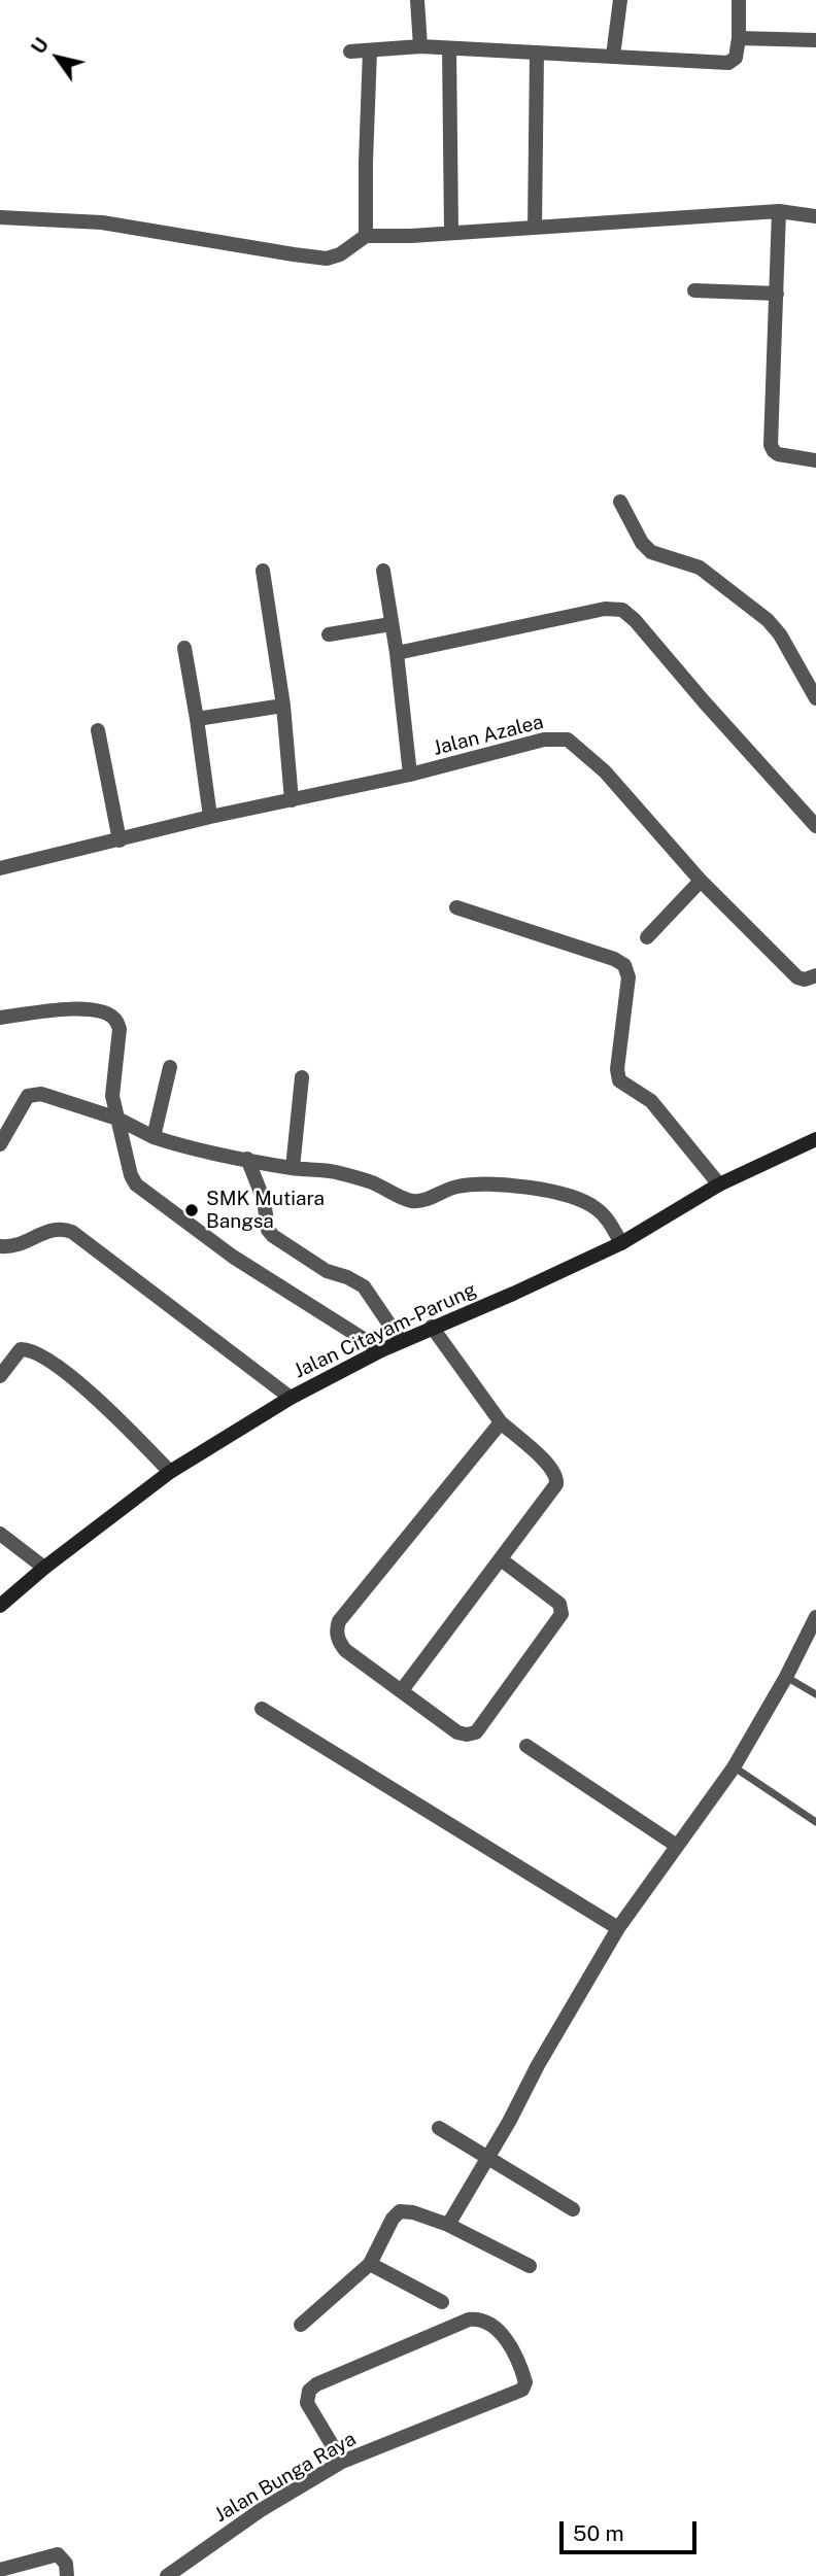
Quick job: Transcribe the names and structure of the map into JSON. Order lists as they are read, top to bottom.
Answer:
{
  "streets": {
    "main road": ["Jalan Citayam-Parung"],
    "street": ["Jalan Azalea", "Jalan Bunga Raya"]
  },
  "places": ["SMK Mutiara Bangsa"],
  "scale_bar": "50 m",
  "north": "top left"
}
